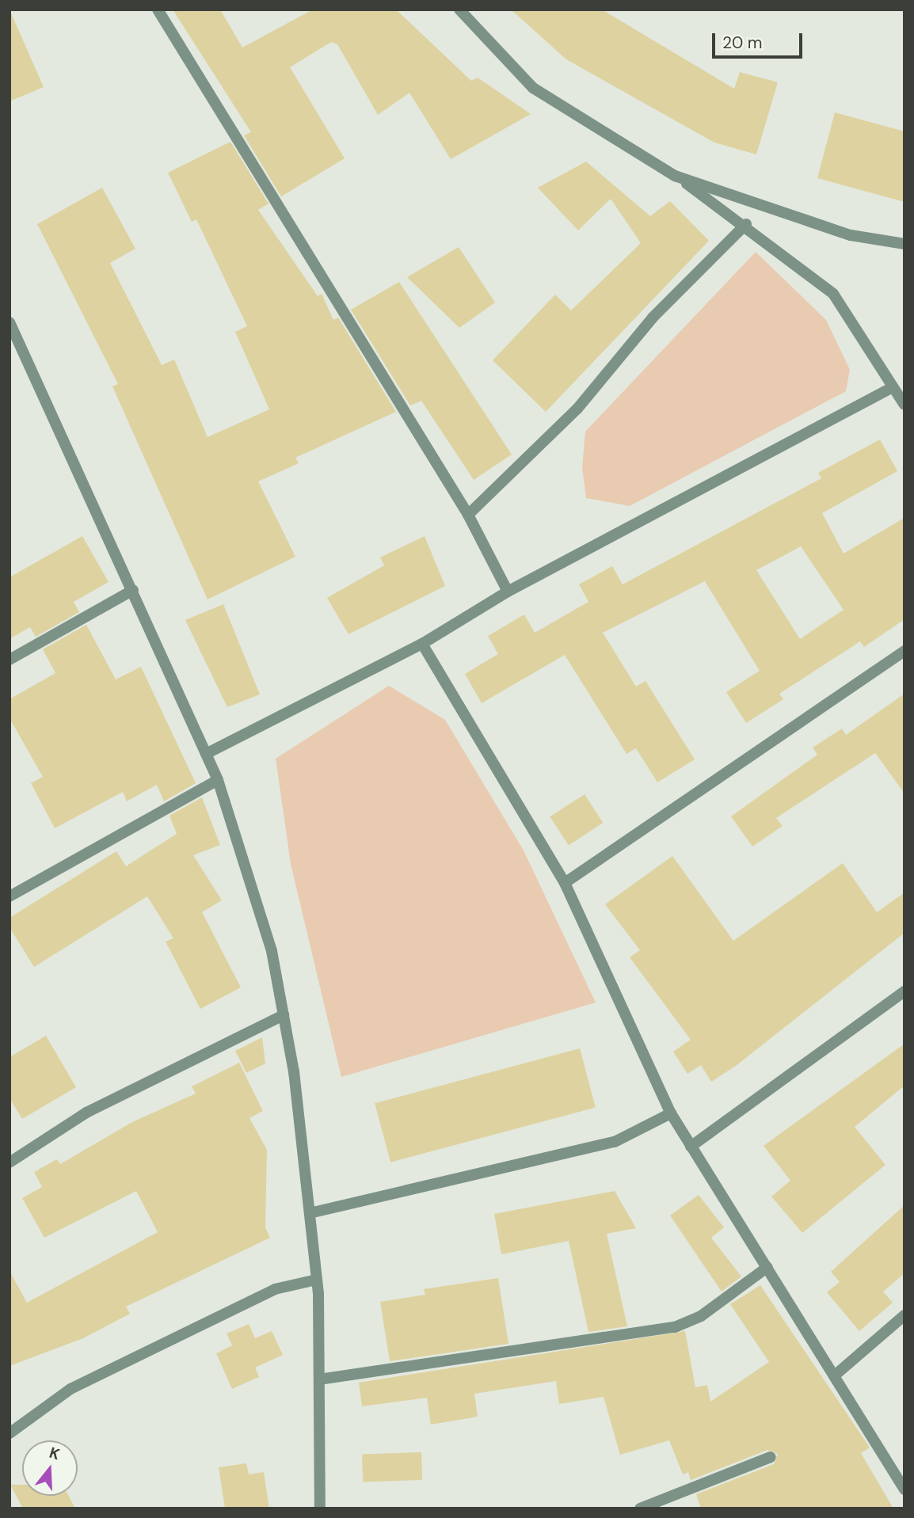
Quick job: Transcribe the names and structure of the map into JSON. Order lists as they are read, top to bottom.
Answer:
{
  "scale_bar": "20 m",
  "north": "top"
}
